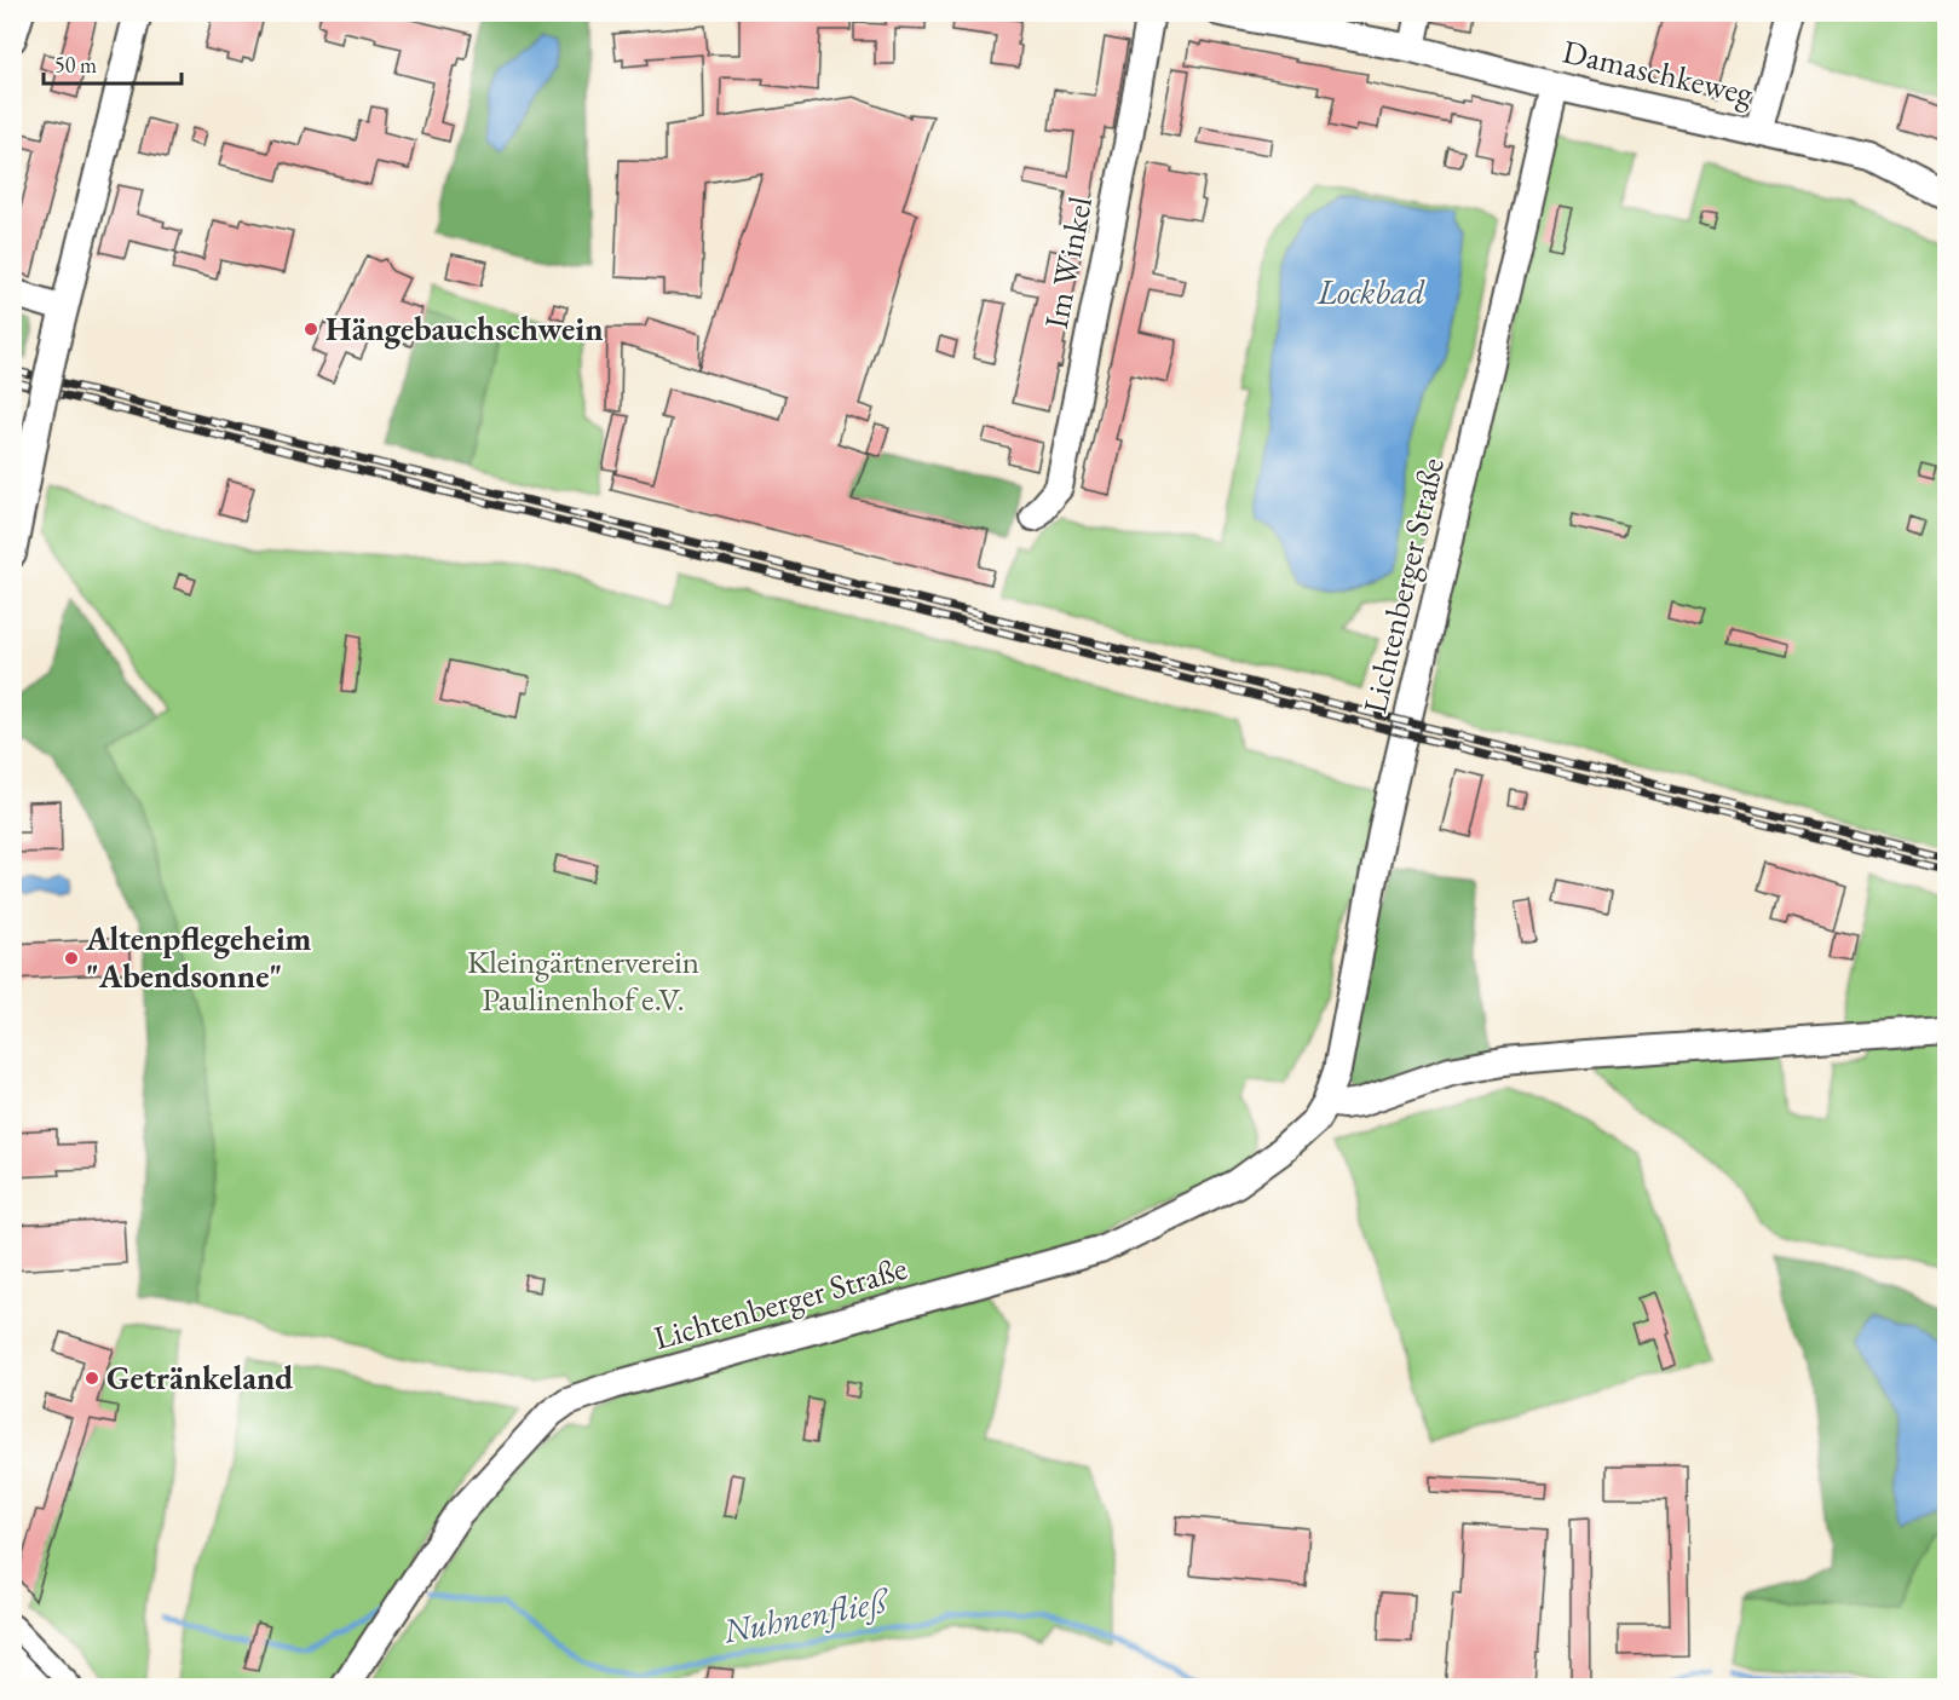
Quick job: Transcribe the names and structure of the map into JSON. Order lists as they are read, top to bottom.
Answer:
{
  "streets": {
    "street": ["Damaschkeweg", "Im Winkel", "Lichtenberger Straße"]
  },
  "crossings": [
    ["Damaschkeweg", "Lichtenberger Straße"]
  ],
  "water": ["Lockbad", "Nuhnenfließ"],
  "parks": ["Kleingärtnerverein Paulinenhof e.V."],
  "places": ["Hängebauchschwein", "Altenpflegeheim \"Abendsonne\"", "Getränkeland"],
  "scale_bar": "50 m"
}
